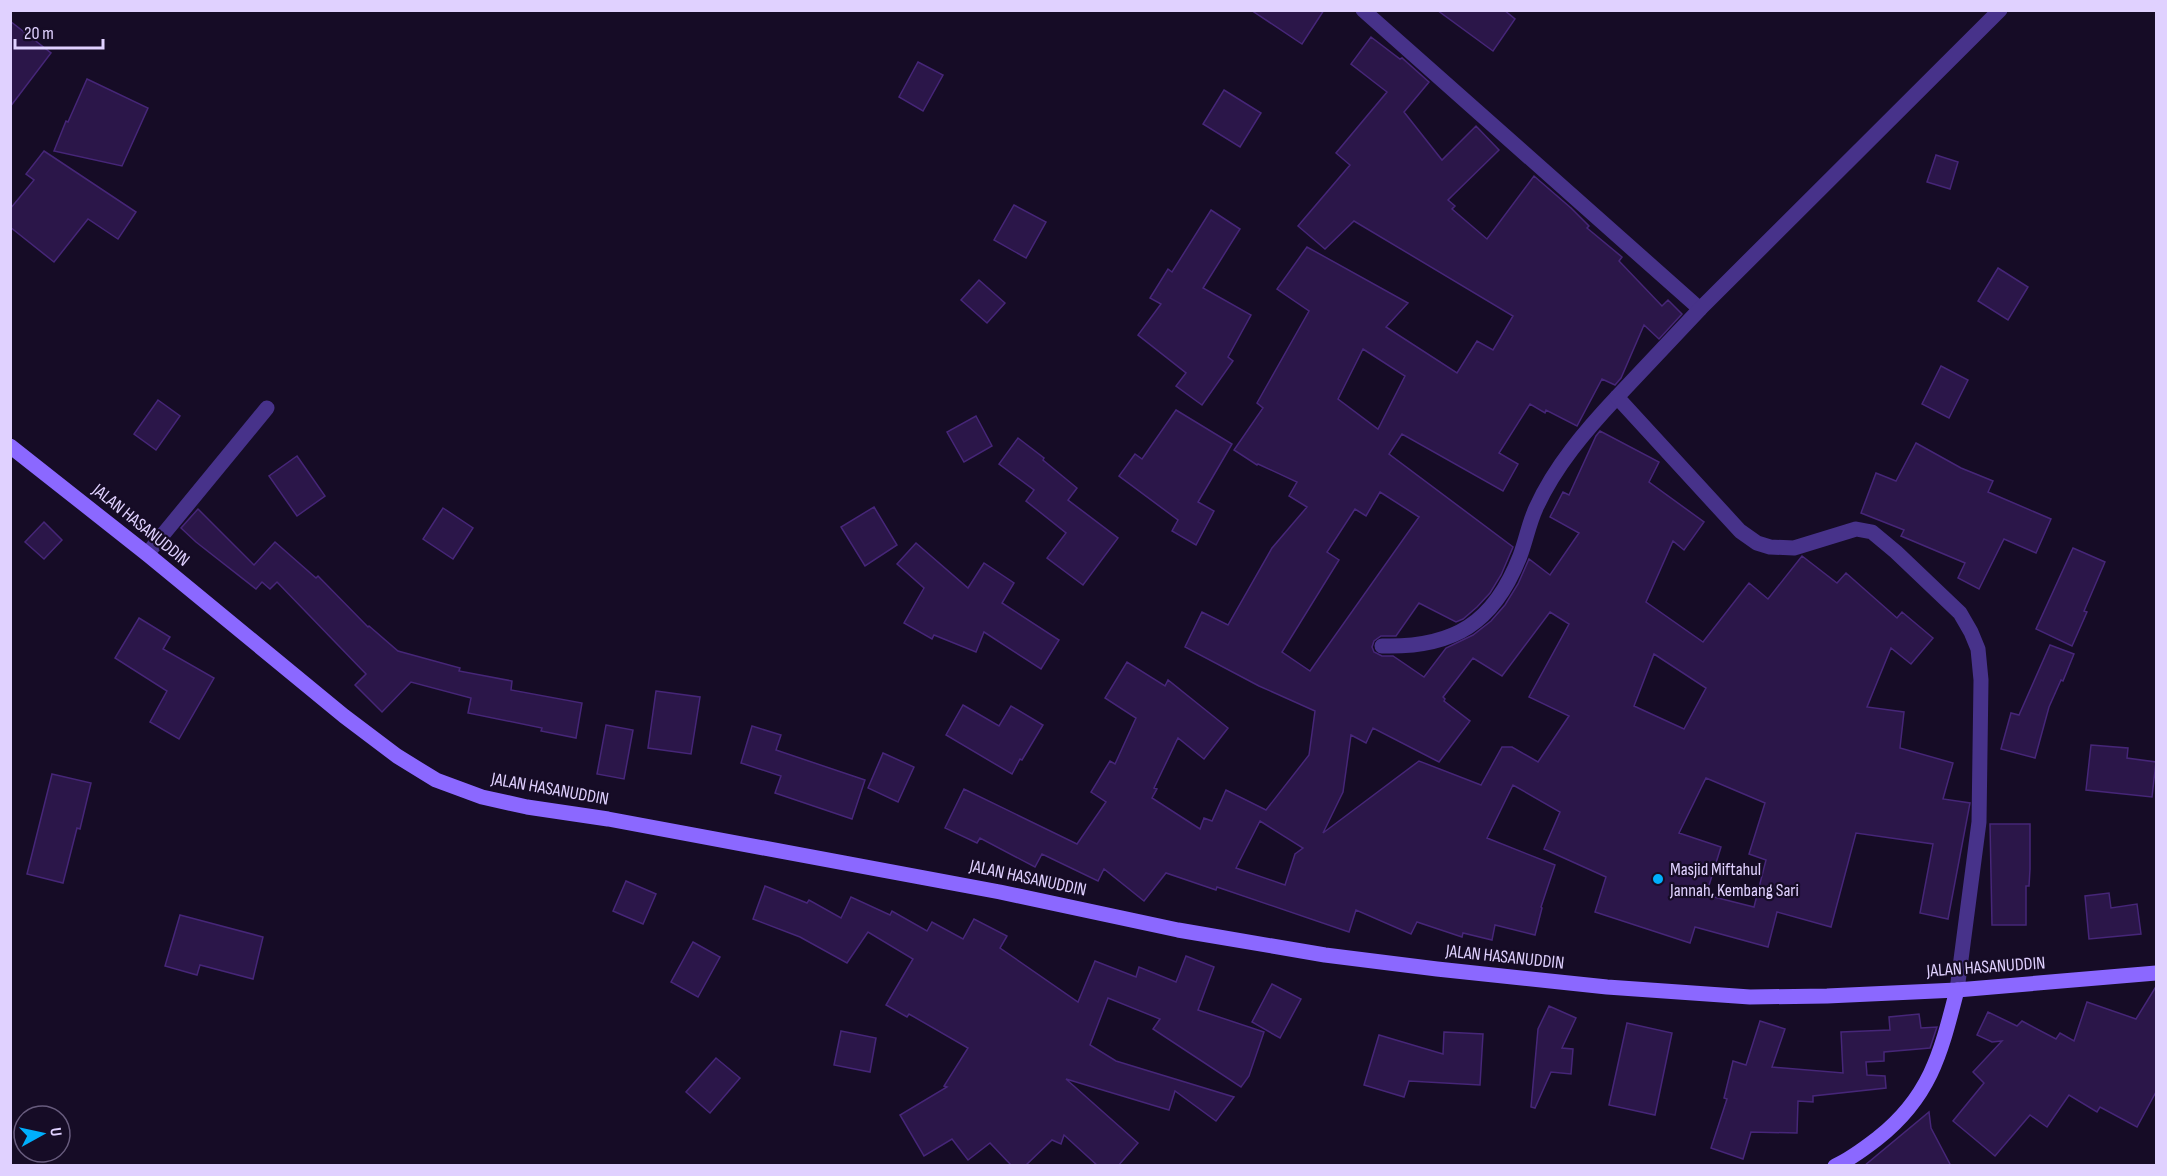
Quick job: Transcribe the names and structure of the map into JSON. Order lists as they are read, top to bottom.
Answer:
{
  "streets": {
    "street": ["JALAN HASANUDDIN"]
  },
  "places": ["Masjid Miftahul Jannah, Kembang Sari"],
  "scale_bar": "20 m",
  "north": "right"
}
